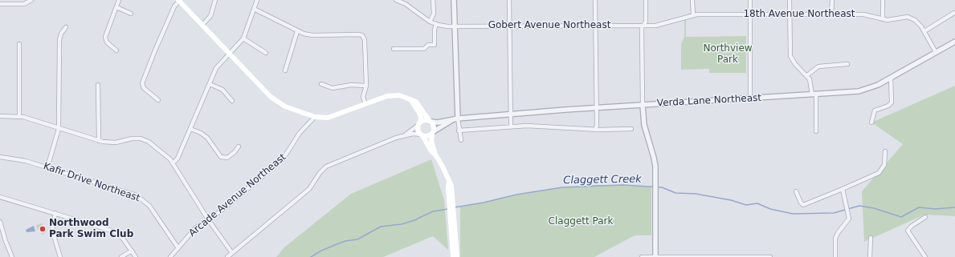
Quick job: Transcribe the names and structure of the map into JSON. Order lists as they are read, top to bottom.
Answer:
{
  "streets": {
    "street": [
      "18th Avenue Northeast",
      "Gobert Avenue Northeast",
      "Verda Lane Northeast",
      "Kafir Drive Northeast",
      "Arcade Avenue Northeast"
    ]
  },
  "crossings": [
    ["18th Avenue Northeast", "Gobert Avenue Northeast"],
    ["18th Avenue Northeast", "Verda Lane Northeast"],
    ["Kafir Drive Northeast", "Arcade Avenue Northeast"]
  ],
  "water": ["Claggett Creek"],
  "parks": ["Northview Park", "Claggett Park"],
  "places": ["Northwood Park Swim Club"]
}
